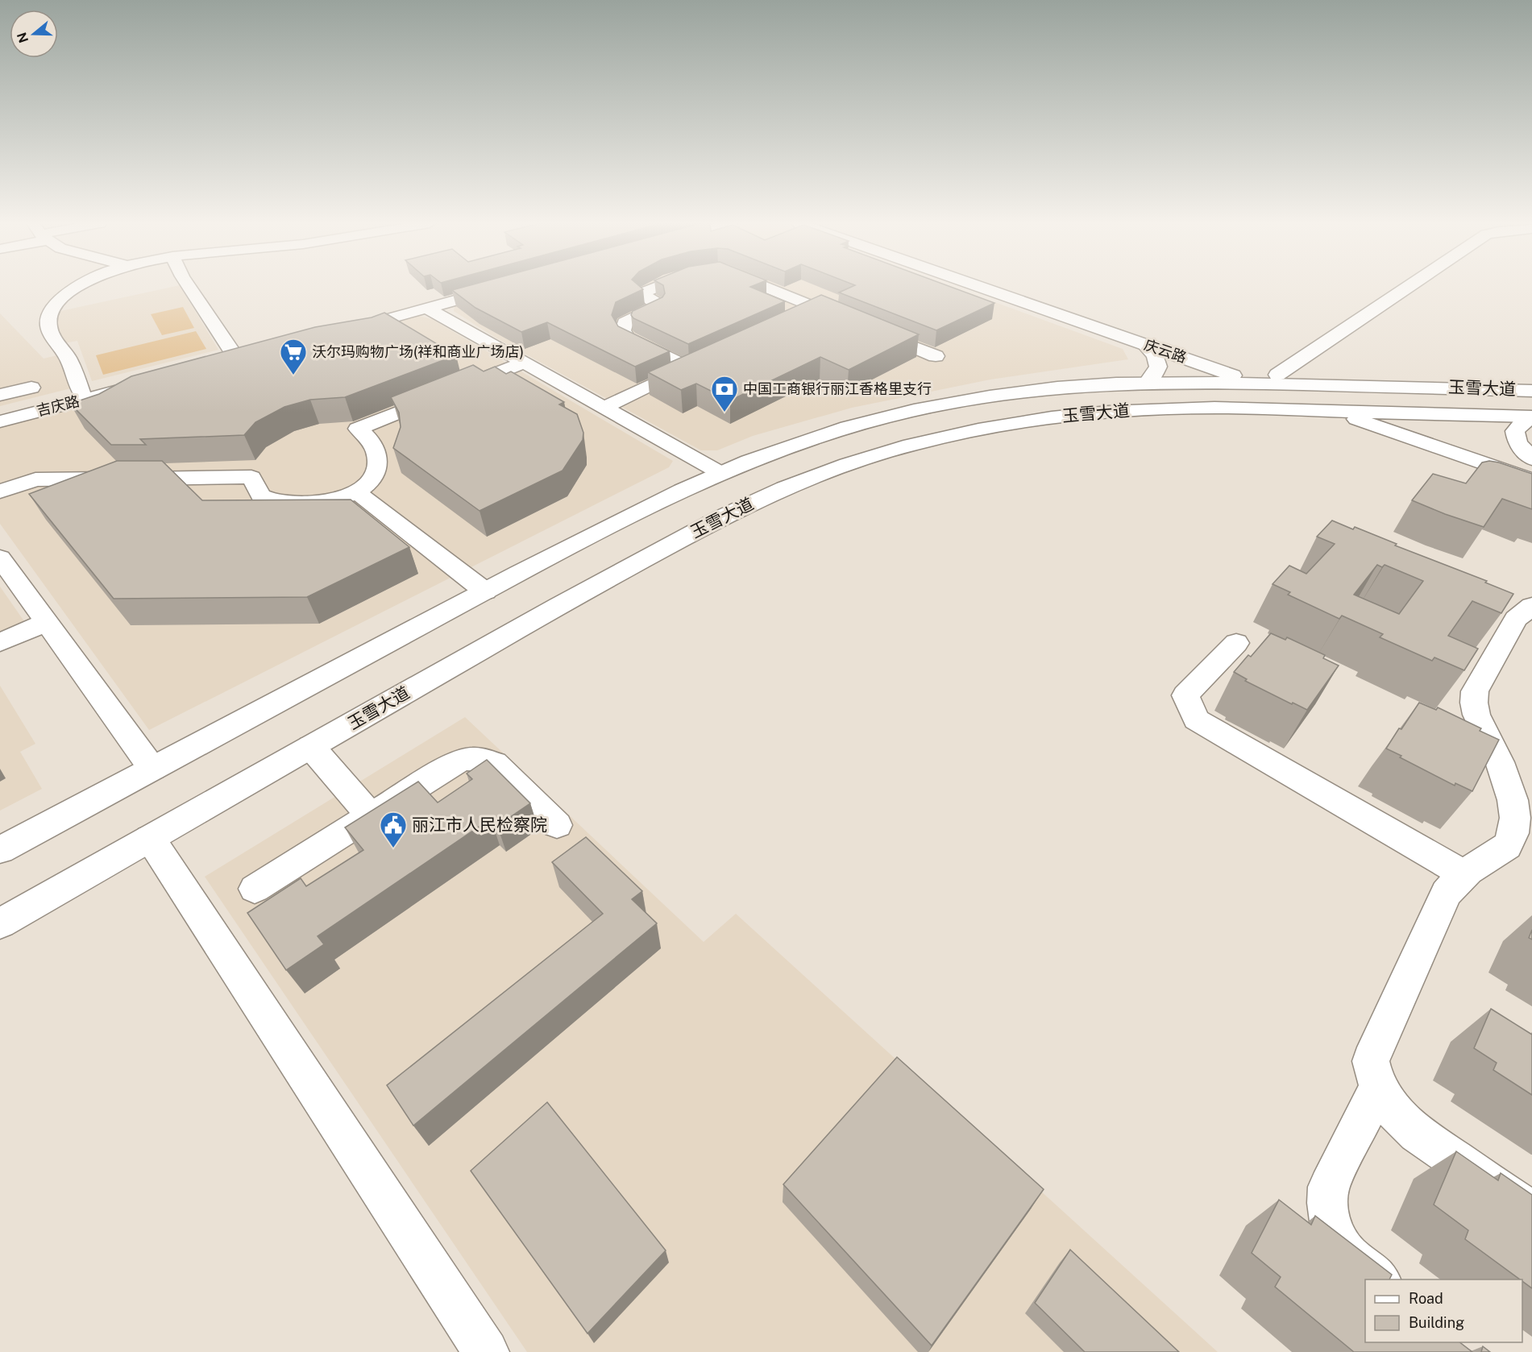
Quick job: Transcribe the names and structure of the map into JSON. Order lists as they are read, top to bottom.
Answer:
{
  "streets": {
    "main road": ["庆云路", "玉雪大道", "吉庆路"]
  },
  "crossings": [
    ["庆云路", "玉雪大道"]
  ],
  "places": {
    "supermarket": ["沃尔玛购物广场(祥和商业广场店)"],
    "bank": ["中国工商银行丽江香格里支行"],
    "public building": ["丽江市人民检察院"]
  },
  "legend": ["Road", "Building"],
  "north": "left"
}
